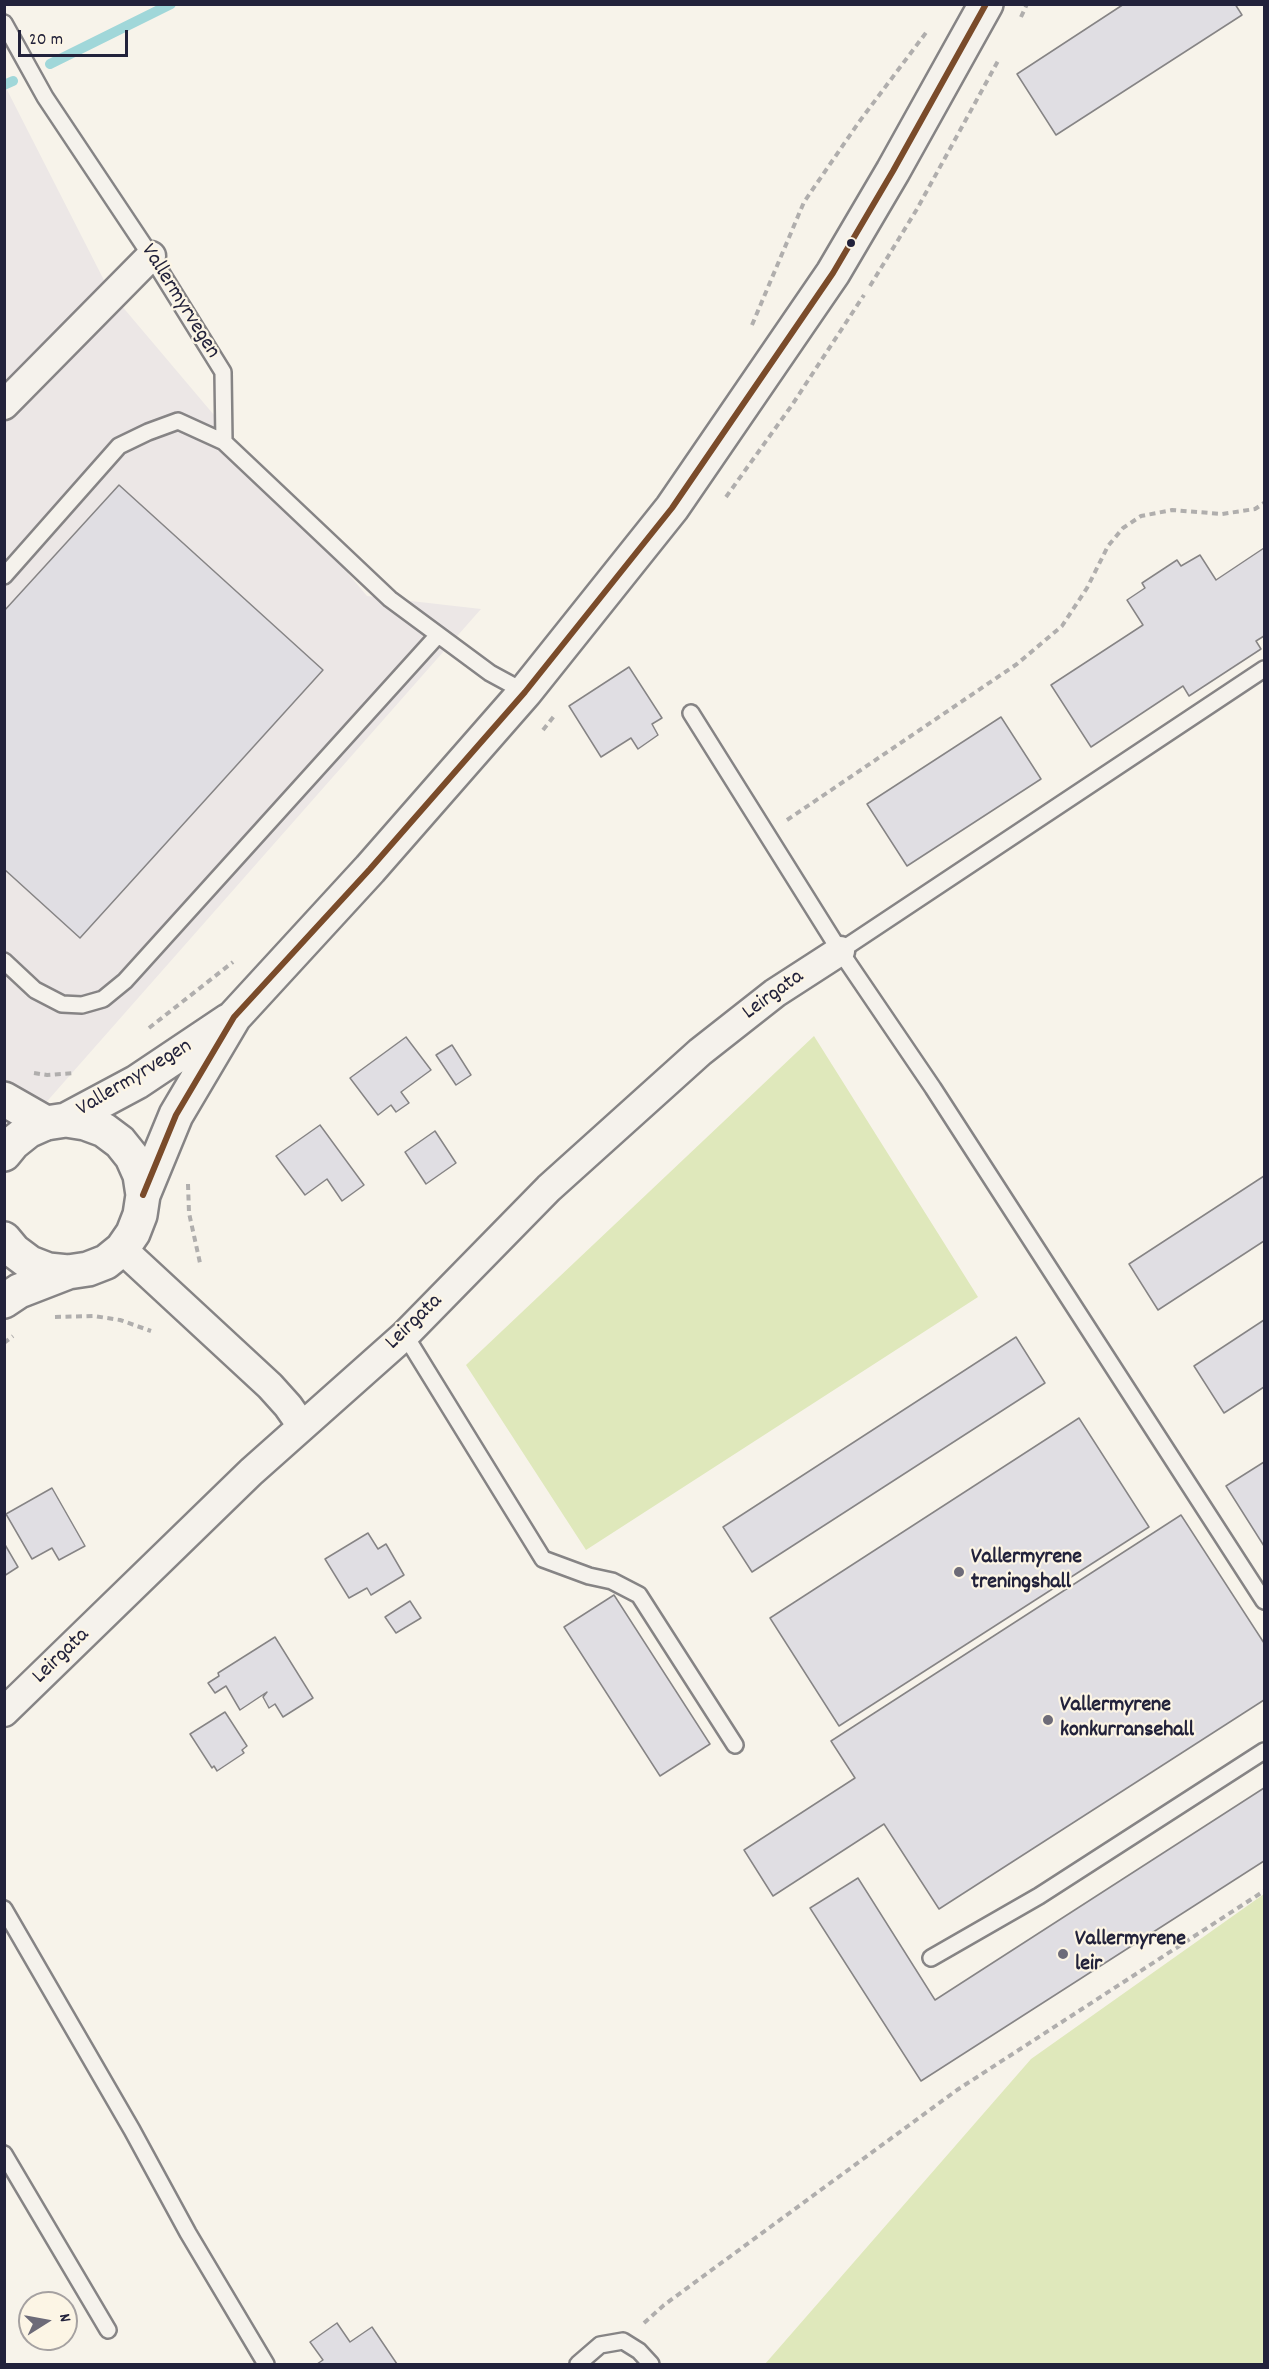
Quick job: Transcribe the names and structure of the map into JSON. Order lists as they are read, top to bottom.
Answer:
{
  "streets": {
    "main road": ["Vallermyrvegen"],
    "street": ["Leirgata"]
  },
  "places": ["Vallermyrene treningshall", "Vallermyrene konkurransehall", "Vallermyrene leir"],
  "scale_bar": "20 m",
  "north": "right"
}
